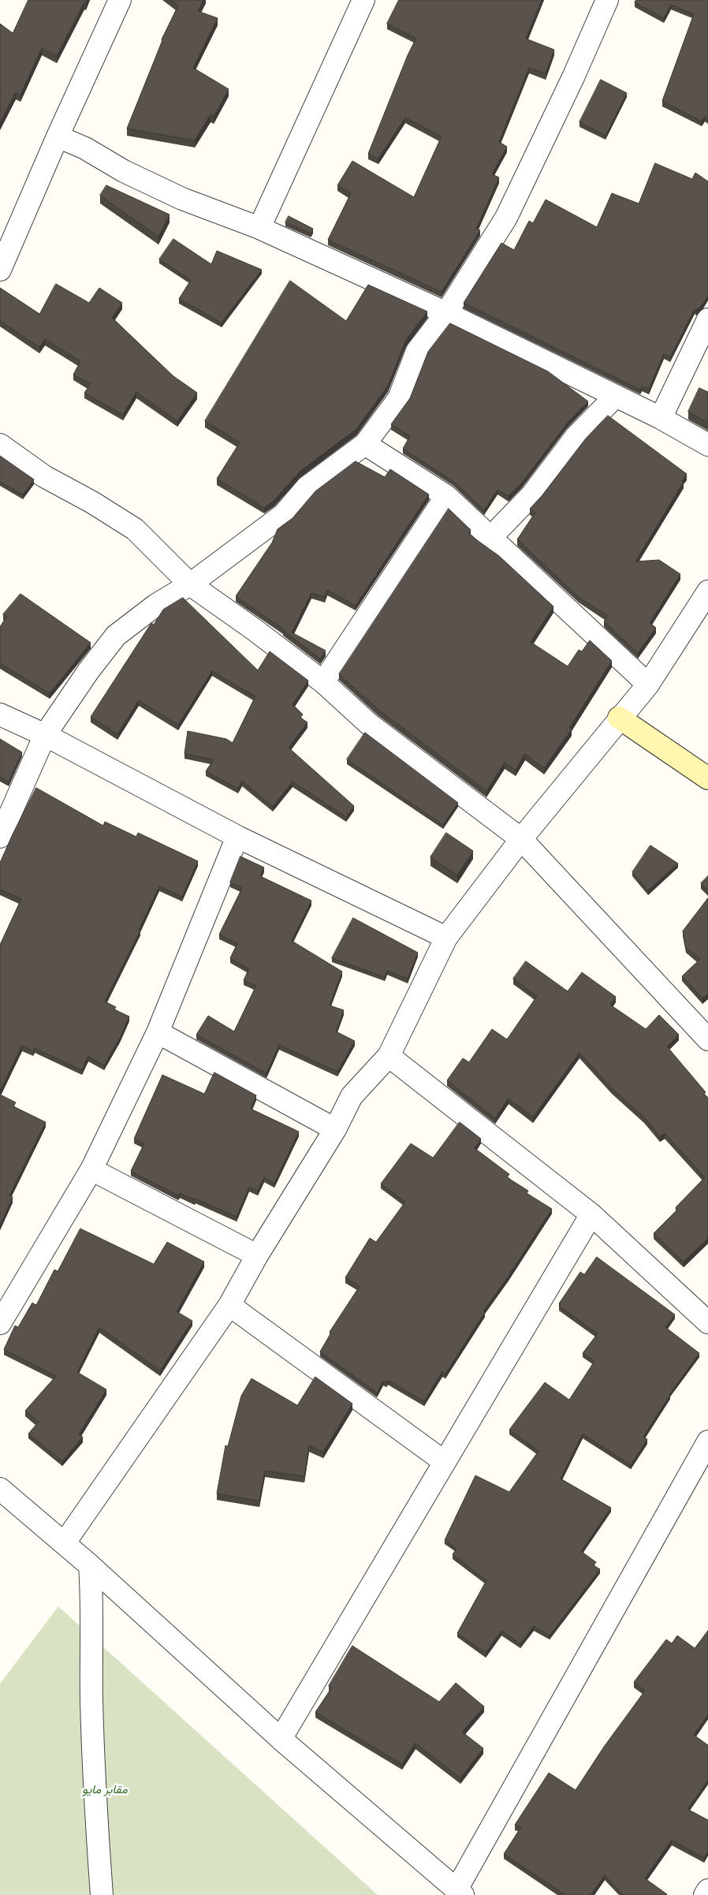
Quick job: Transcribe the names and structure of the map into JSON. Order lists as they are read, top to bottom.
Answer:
{
  "parks": ["مقابر مايو"]
}
